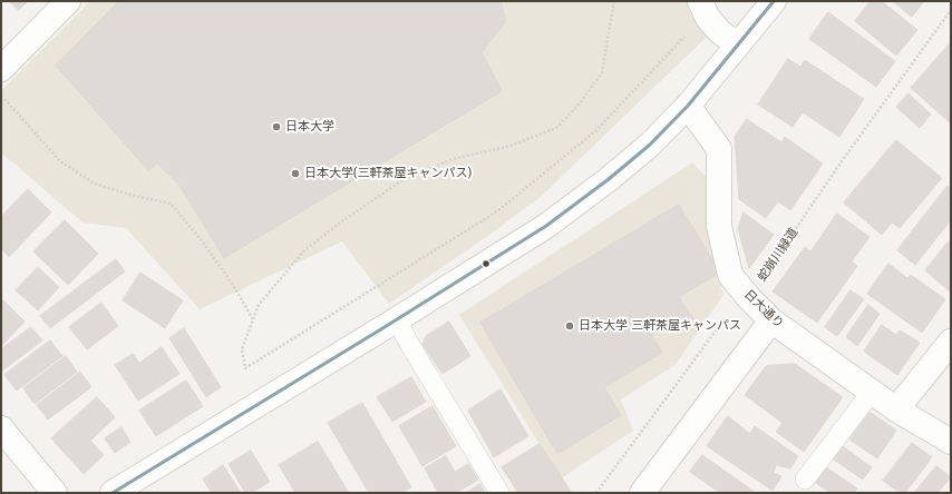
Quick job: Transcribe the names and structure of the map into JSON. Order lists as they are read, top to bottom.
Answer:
{
  "streets": {
    "street": ["日大通り"],
    "path": ["蛇崩川緑道"]
  },
  "crossings": [
    ["蛇崩川緑道", "日大通り"]
  ],
  "places": ["日本大学", "日本大学(三軒茶屋キャンパス)", "日本大学 三軒茶屋キャンパス"]
}
